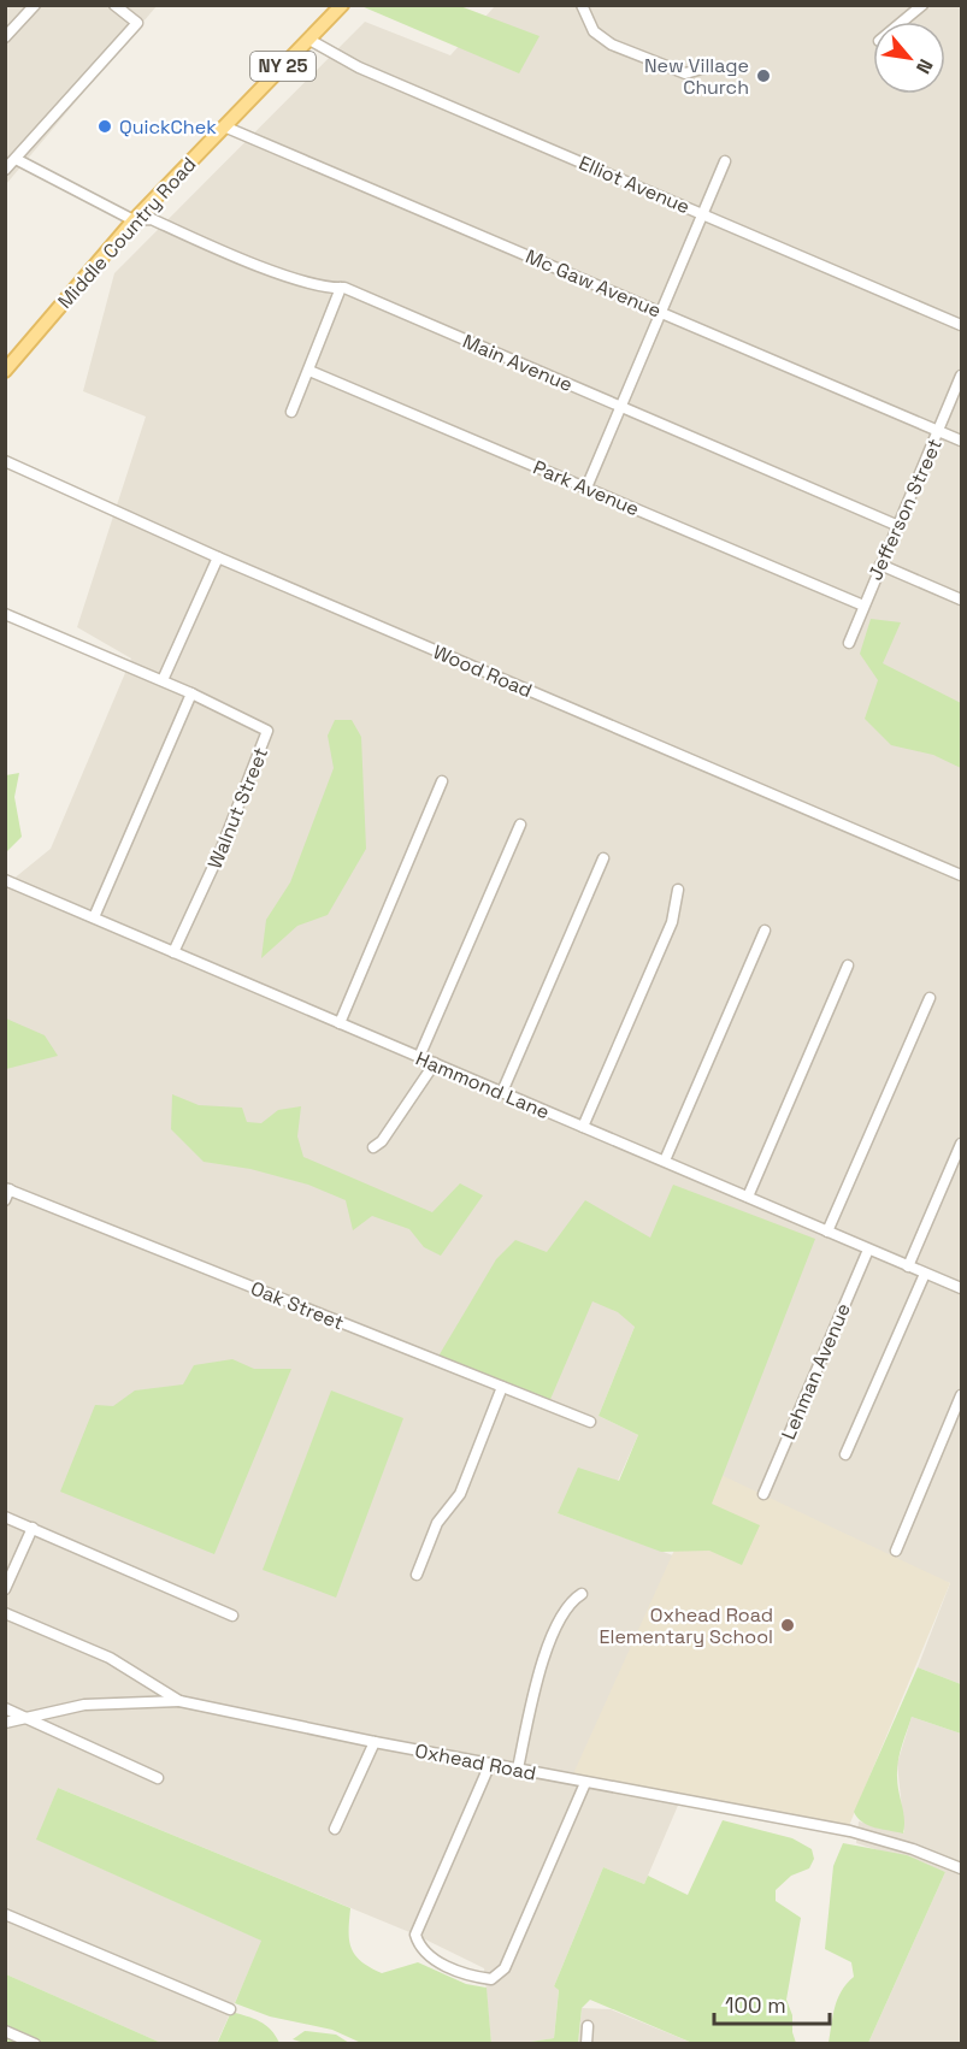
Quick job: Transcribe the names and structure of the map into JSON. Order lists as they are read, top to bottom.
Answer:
{
  "streets": {
    "main road": ["NY 25", "Middle Country Road"],
    "street": [
      "Elliot Avenue",
      "Mc Gaw Avenue",
      "Main Avenue",
      "Park Avenue",
      "Jefferson Street",
      "Wood Road",
      "Walnut Street",
      "Hammond Lane",
      "Oak Street",
      "Lehman Avenue",
      "Oxhead Road"
    ]
  },
  "crossings": [
    ["Elliot Avenue", "Middle Country Road"],
    ["Middle Country Road", "Mc Gaw Avenue"],
    ["Middle Country Road", "Main Avenue"],
    ["Mc Gaw Avenue", "Jefferson Street"],
    ["Main Avenue", "Jefferson Street"],
    ["Park Avenue", "Jefferson Street"],
    ["Walnut Street", "Hammond Lane"],
    ["Hammond Lane", "Lehman Avenue"]
  ],
  "places": ["New Village Church", "QuickChek", "Oxhead Road Elementary School"],
  "scale_bar": "100 m",
  "north": "bottom right"
}
